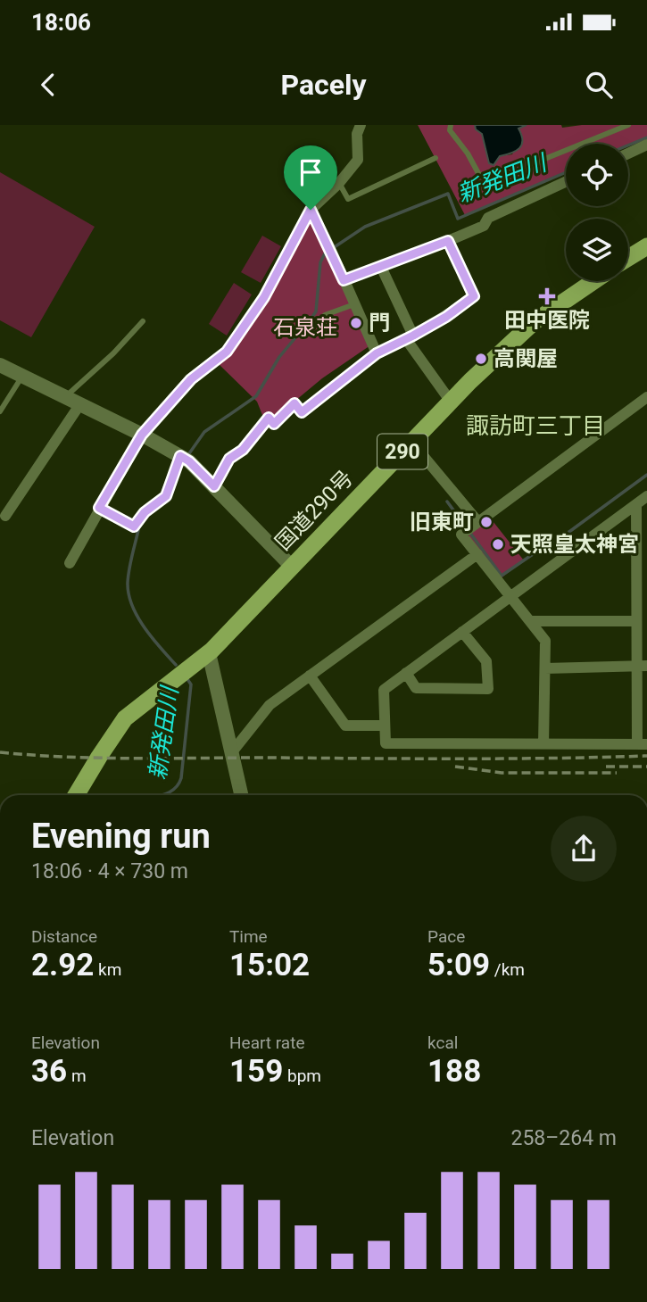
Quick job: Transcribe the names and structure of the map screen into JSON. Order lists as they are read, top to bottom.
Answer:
{
  "streets": {
    "highway": ["290", "国道290号"]
  },
  "districts": ["諏訪町三丁目"],
  "water": ["新発田川"],
  "parks": ["石泉荘"],
  "places": {
    "health": ["田中医院"],
    "other": [
      "門",
      "高関屋",
      "旧東町",
      "天照皇太神宮"
    ]
  },
  "page": {
    "status": "18:06",
    "header": "Pacely",
    "heading": ["Evening run", "18:06 · 4 × 730 m"],
    "stats": [
      ["Distance", "2.92 km"],
      ["Time", "15:02"],
      ["Pace", "5:09 /km"],
      ["Elevation", "36 m"],
      ["Heart rate", "159 bpm"],
      ["kcal", "188"]
    ],
    "chart": ["Elevation", "258–264 m"]
  }
}
